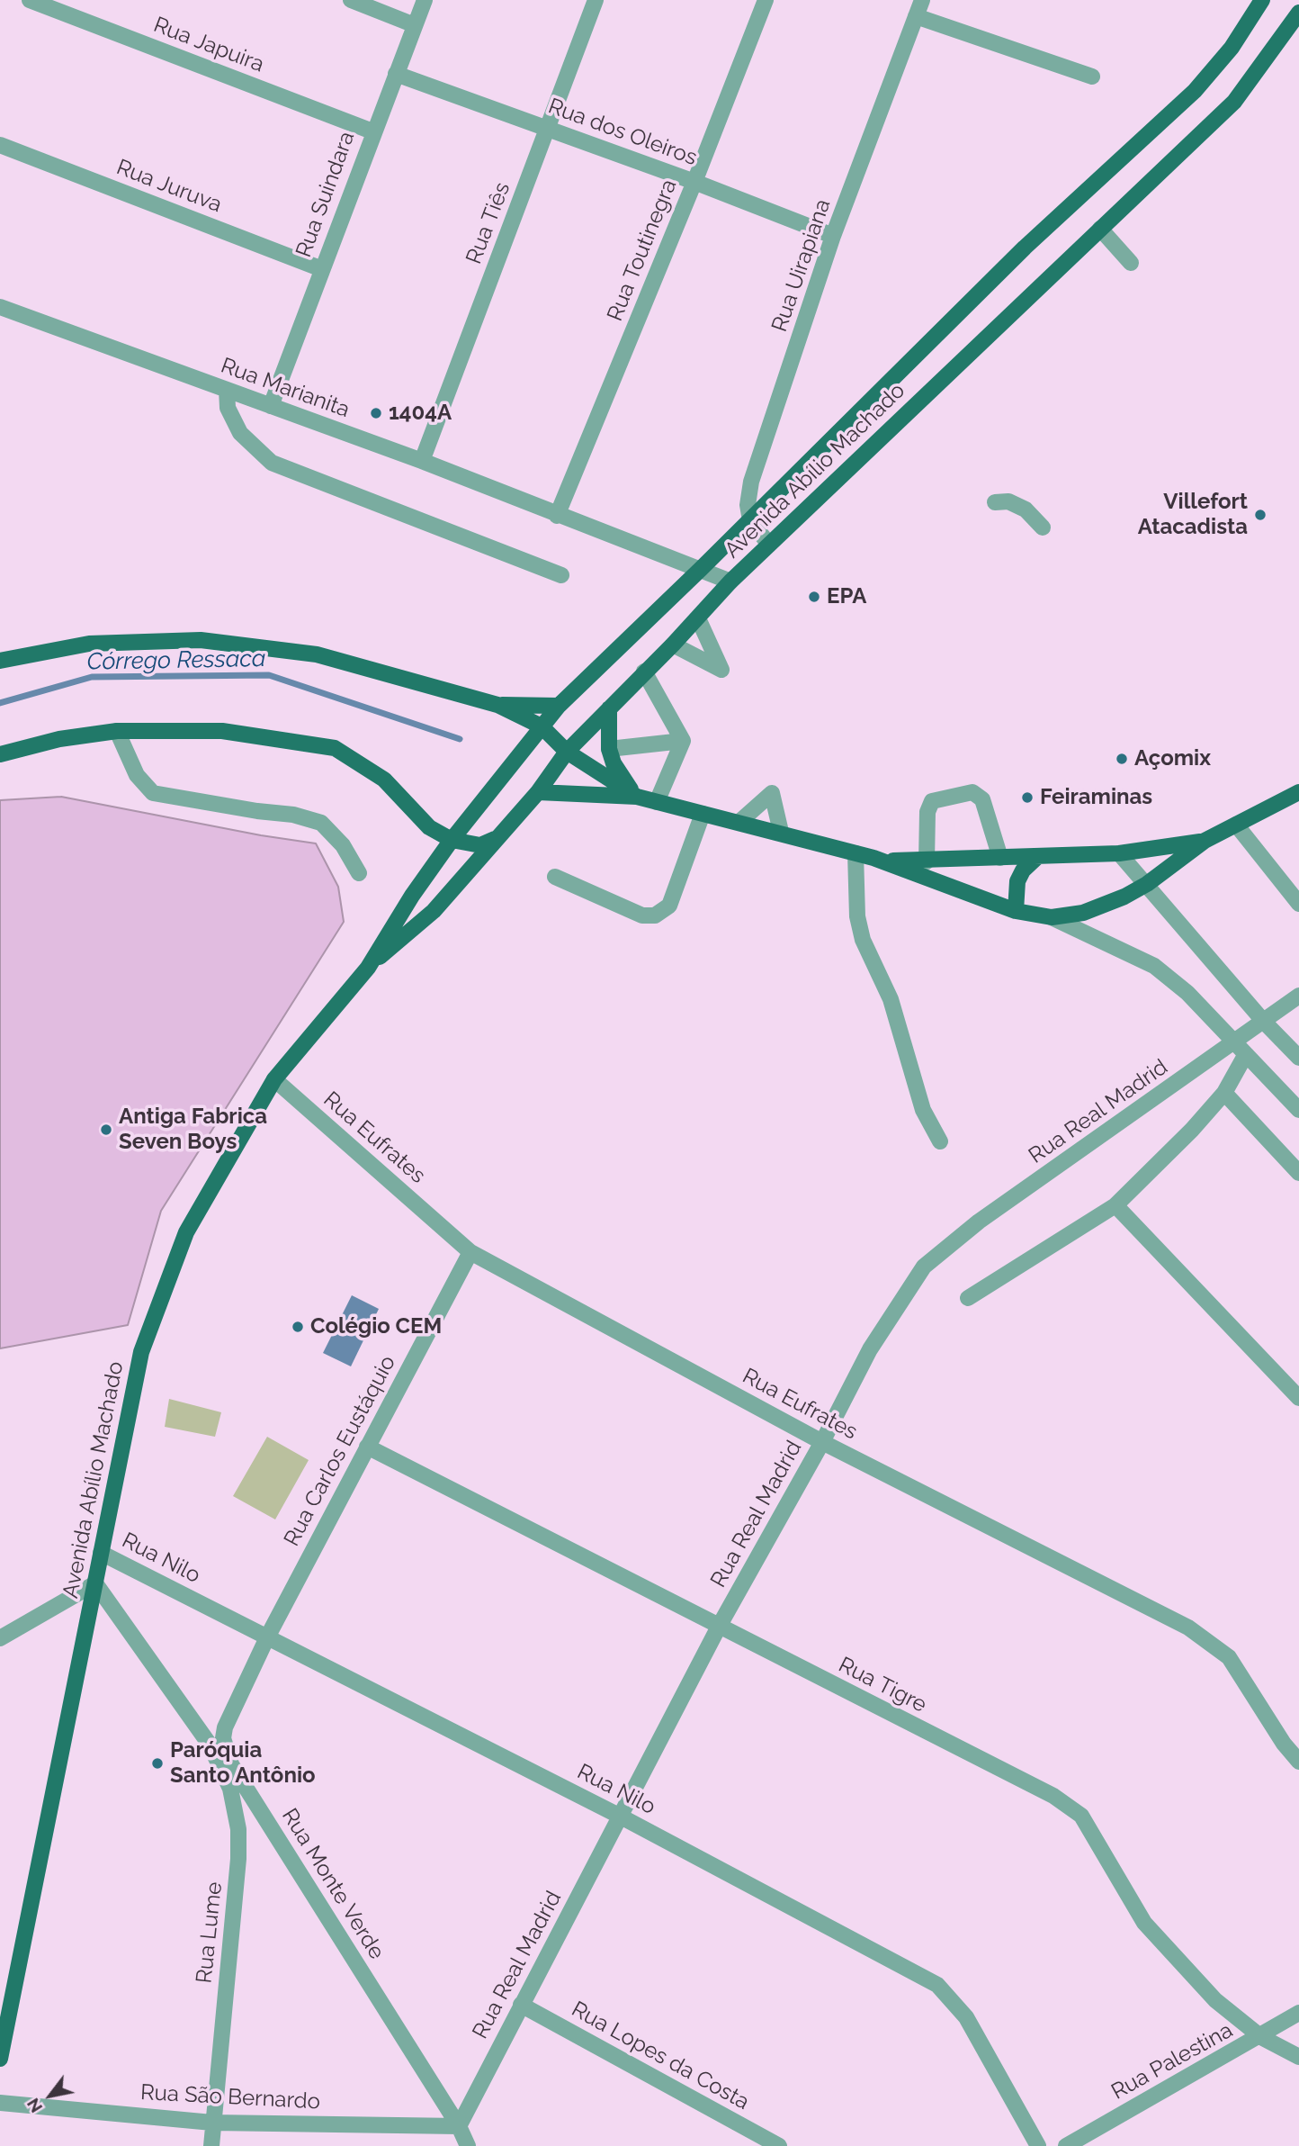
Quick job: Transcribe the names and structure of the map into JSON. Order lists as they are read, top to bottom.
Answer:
{
  "streets": {
    "main road": ["Avenida Abílio Machado"],
    "street": [
      "Rua Japuira",
      "Rua dos Oleiros",
      "Rua Juruva",
      "Rua Suindara",
      "Rua Tiês",
      "Rua Toutinegra",
      "Rua Uirapiana",
      "Rua Marianita",
      "Rua Real Madrid",
      "Rua Eufrates",
      "Rua Carlos Eustáquio",
      "Rua Nilo",
      "Rua Tigre",
      "Rua Monte Verde",
      "Rua Lume",
      "Rua Lopes da Costa",
      "Rua Palestina",
      "Rua São Bernardo"
    ]
  },
  "crossings": [
    ["Rua Japuira", "Rua Suindara"],
    ["Rua dos Oleiros", "Rua Suindara"],
    ["Rua dos Oleiros", "Rua Tiês"],
    ["Rua dos Oleiros", "Rua Toutinegra"],
    ["Rua dos Oleiros", "Rua Uirapiana"],
    ["Rua Juruva", "Rua Suindara"],
    ["Rua Suindara", "Rua Marianita"],
    ["Rua Tiês", "Rua Marianita"],
    ["Rua Toutinegra", "Rua Marianita"],
    ["Rua Uirapiana", "Avenida Abílio Machado"],
    ["Rua Marianita", "Avenida Abílio Machado"],
    ["Avenida Abílio Machado", "Rua Eufrates"],
    ["Avenida Abílio Machado", "Rua Nilo"],
    ["Avenida Abílio Machado", "Rua Lume"],
    ["Rua Real Madrid", "Rua Eufrates"],
    ["Rua Real Madrid", "Rua Nilo"],
    ["Rua Real Madrid", "Rua Tigre"],
    ["Rua Real Madrid", "Rua Monte Verde"],
    ["Rua Real Madrid", "Rua Lopes da Costa"],
    ["Rua Real Madrid", "Rua São Bernardo"],
    ["Rua Eufrates", "Rua Carlos Eustáquio"],
    ["Rua Carlos Eustáquio", "Rua Nilo"],
    ["Rua Carlos Eustáquio", "Rua Tigre"],
    ["Rua Carlos Eustáquio", "Rua Monte Verde"],
    ["Rua Nilo", "Rua Monte Verde"],
    ["Rua Tigre", "Rua Palestina"],
    ["Rua Monte Verde", "Rua São Bernardo"],
    ["Rua Lume", "Rua São Bernardo"]
  ],
  "water": ["Córrego Ressaca"],
  "places": [
    "1404A",
    "Villefort Atacadista",
    "EPA",
    "Açomix",
    "Feiraminas",
    "Antiga Fabrica Seven Boys",
    "Colégio CEM",
    "Paróquia Santo Antônio"
  ],
  "north": "bottom left"
}
